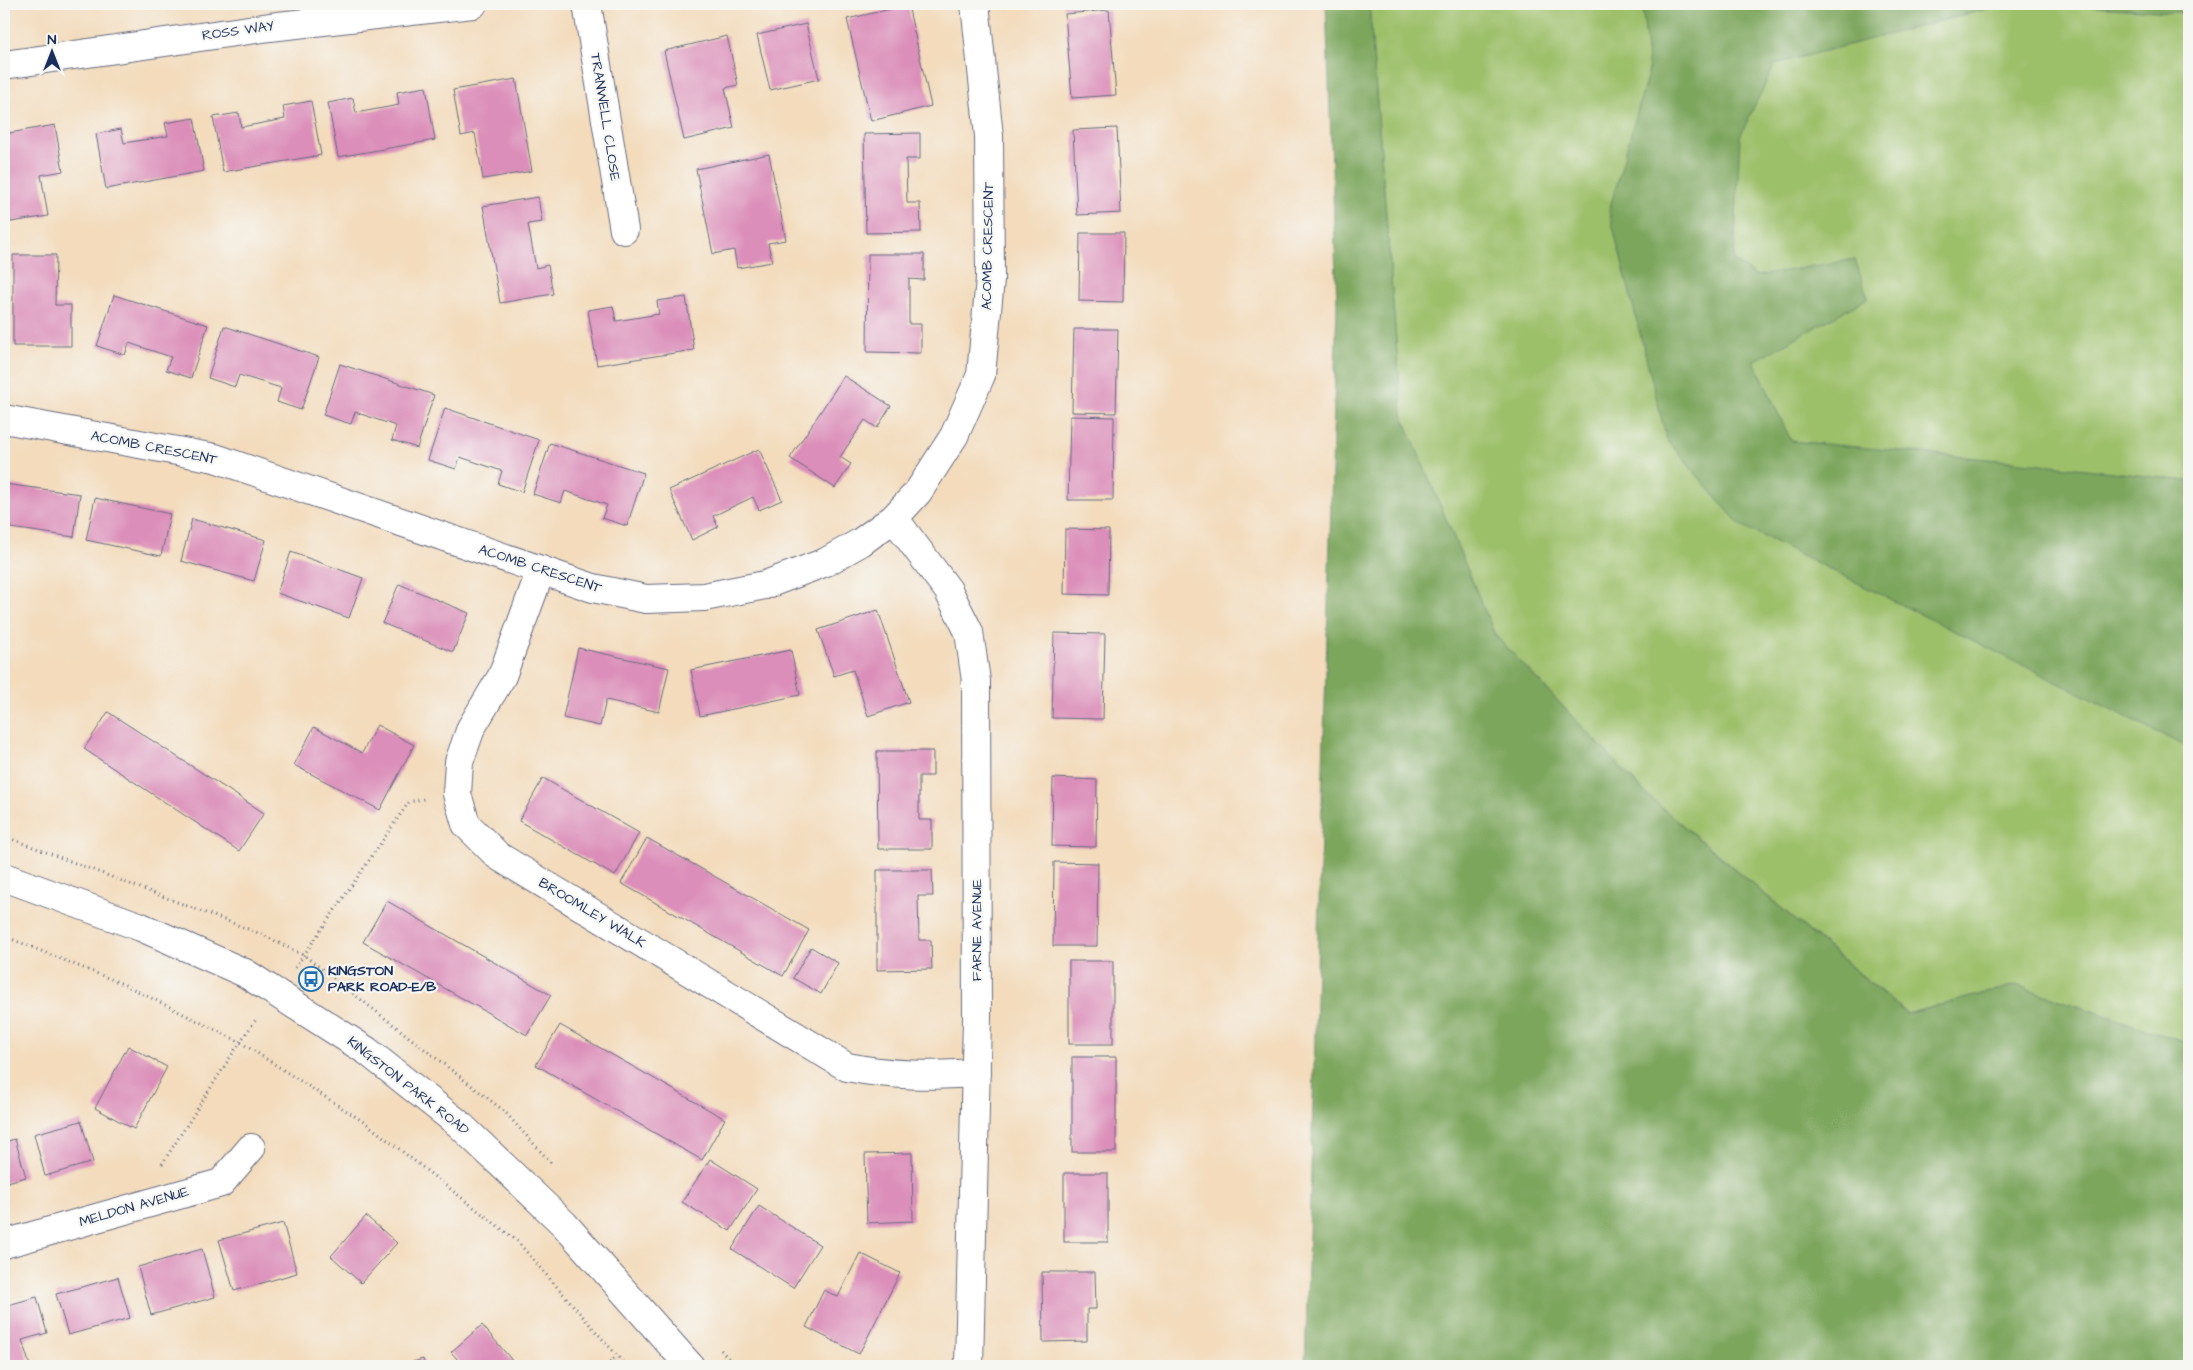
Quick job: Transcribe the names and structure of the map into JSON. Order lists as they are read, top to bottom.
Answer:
{
  "streets": {
    "street": [
      "ROSS WAY",
      "TRANWELL CLOSE",
      "ACOMB CRESCENT",
      "BROOMLEY WALK",
      "FARNE AVENUE",
      "KINGSTON PARK ROAD",
      "MELDON AVENUE"
    ]
  },
  "crossings": [
    ["ACOMB CRESCENT", "BROOMLEY WALK"],
    ["ACOMB CRESCENT", "FARNE AVENUE"],
    ["BROOMLEY WALK", "FARNE AVENUE"]
  ],
  "places": {
    "bus stop": ["KINGSTON PARK ROAD-E/B"]
  },
  "north": "top"
}
